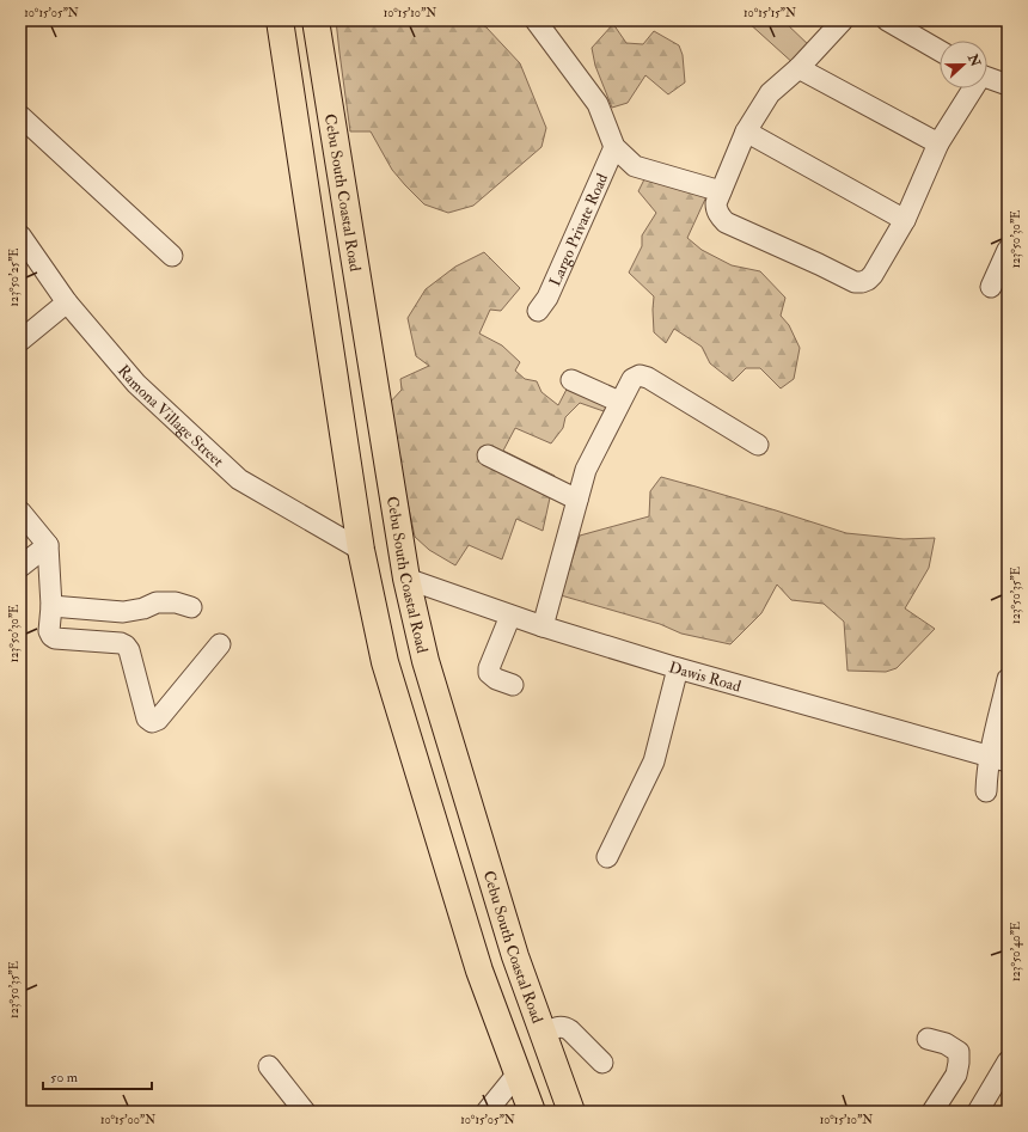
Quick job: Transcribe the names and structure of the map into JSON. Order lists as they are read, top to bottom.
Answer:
{
  "streets": {
    "highway": ["Cebu South Coastal Road"],
    "street": ["Largo Private Road", "Ramona Village Street", "Dawis Road"]
  },
  "crossings": [
    ["Cebu South Coastal Road", "Dawis Road"]
  ],
  "scale_bar": "50 m",
  "north": "right",
  "coordinates": [
    "10°15'05\"N",
    "10°15'10\"N",
    "10°15'15\"N",
    "123°50'30\"E",
    "123°50'25\"E",
    "123°50'35\"E",
    "123°50'40\"E",
    "10°15'00\"N"
  ]
}
